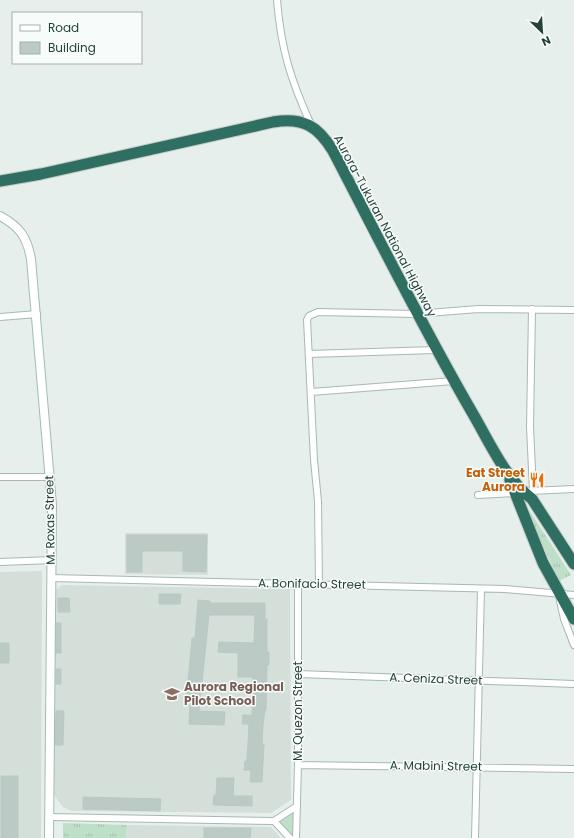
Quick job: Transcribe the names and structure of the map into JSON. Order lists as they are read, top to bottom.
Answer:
{
  "streets": {
    "highway": ["Aurora-Tukuran National Highway"],
    "street": [
      "M. Roxas Street",
      "A. Bonifacio Street",
      "A. Ceniza Street",
      "M. Quezon Street",
      "A. Mabini Street"
    ]
  },
  "crossings": [
    ["Aurora-Tukuran National Highway", "A. Bonifacio Street"],
    ["M. Roxas Street", "A. Bonifacio Street"],
    ["A. Bonifacio Street", "M. Quezon Street"],
    ["A. Ceniza Street", "M. Quezon Street"],
    ["M. Quezon Street", "A. Mabini Street"]
  ],
  "places": {
    "restaurant": ["Eat Street Aurora"],
    "school or university": ["Aurora Regional Pilot School"]
  },
  "legend": ["Road", "Building"],
  "north": "bottom right"
}
